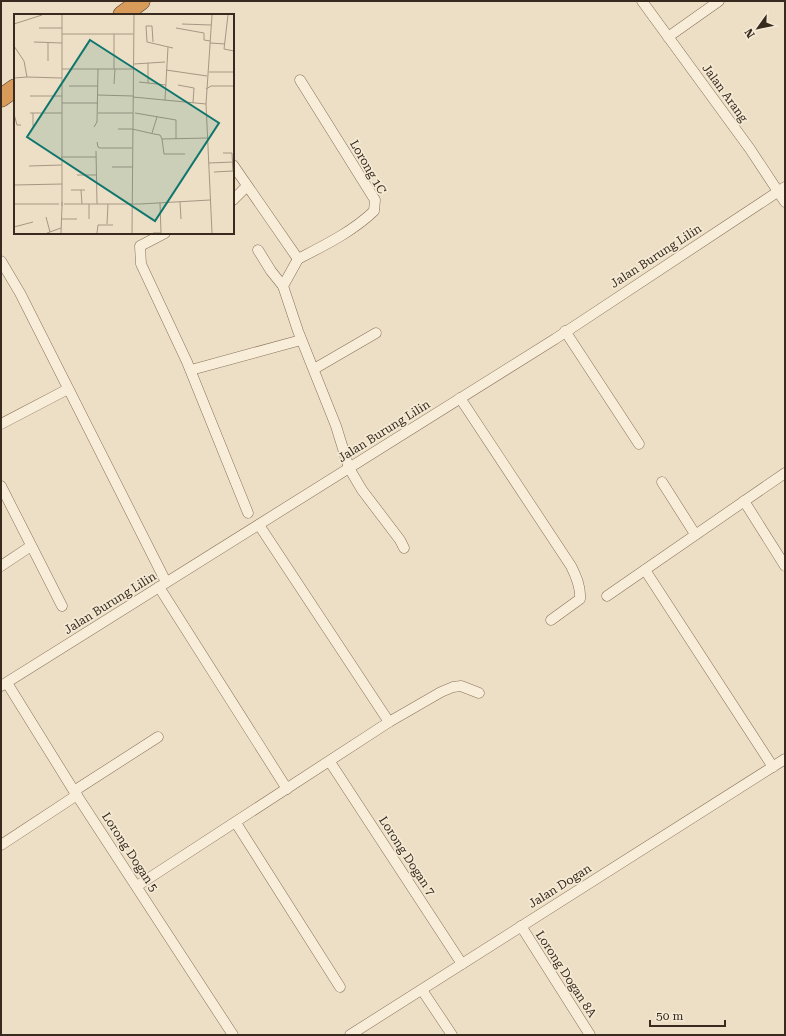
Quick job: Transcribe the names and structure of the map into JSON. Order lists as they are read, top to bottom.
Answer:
{
  "streets": {
    "street": [
      "Jalan Arang",
      "Lorong 1C",
      "Jalan Burung Lilin",
      "Lorong Dogan 5",
      "Lorong Dogan 7",
      "Jalan Dogan",
      "Lorong Dogan 8A"
    ]
  },
  "crossings": [
    ["Jalan Arang", "Jalan Burung Lilin"],
    ["Jalan Burung Lilin", "Lorong Dogan 5"],
    ["Lorong Dogan 7", "Jalan Dogan"],
    ["Jalan Dogan", "Lorong Dogan 8A"]
  ],
  "scale_bar": "50 m",
  "north": "bottom left"
}
